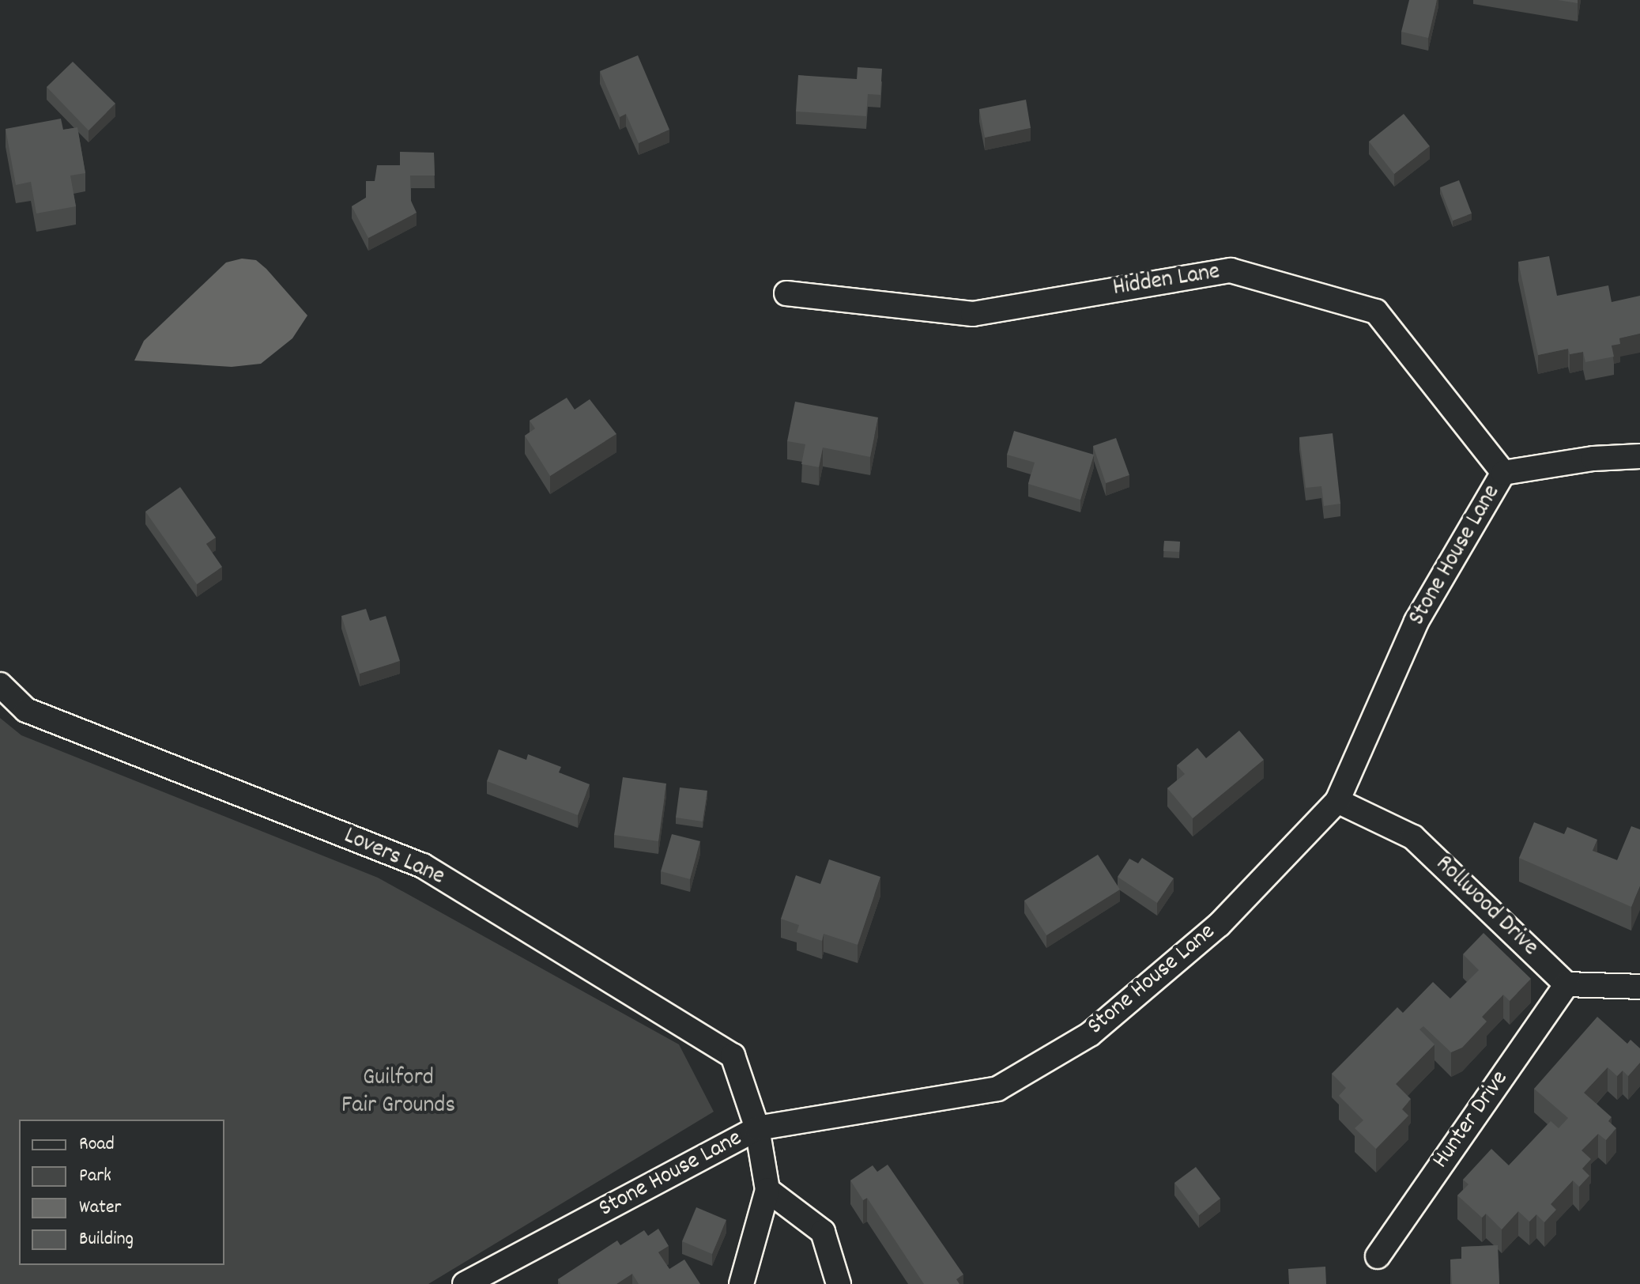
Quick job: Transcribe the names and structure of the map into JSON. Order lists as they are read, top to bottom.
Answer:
{
  "streets": {
    "street": [
      "Hidden Lane",
      "Stone House Lane",
      "Lovers Lane",
      "Rollwood Drive",
      "Hunter Drive"
    ]
  },
  "crossings": [
    ["Hidden Lane", "Stone House Lane"],
    ["Stone House Lane", "Lovers Lane"],
    ["Stone House Lane", "Rollwood Drive"],
    ["Rollwood Drive", "Hunter Drive"]
  ],
  "parks": ["Guilford Fair Grounds"],
  "legend": [
    "Road",
    "Park",
    "Water",
    "Building"
  ]
}
